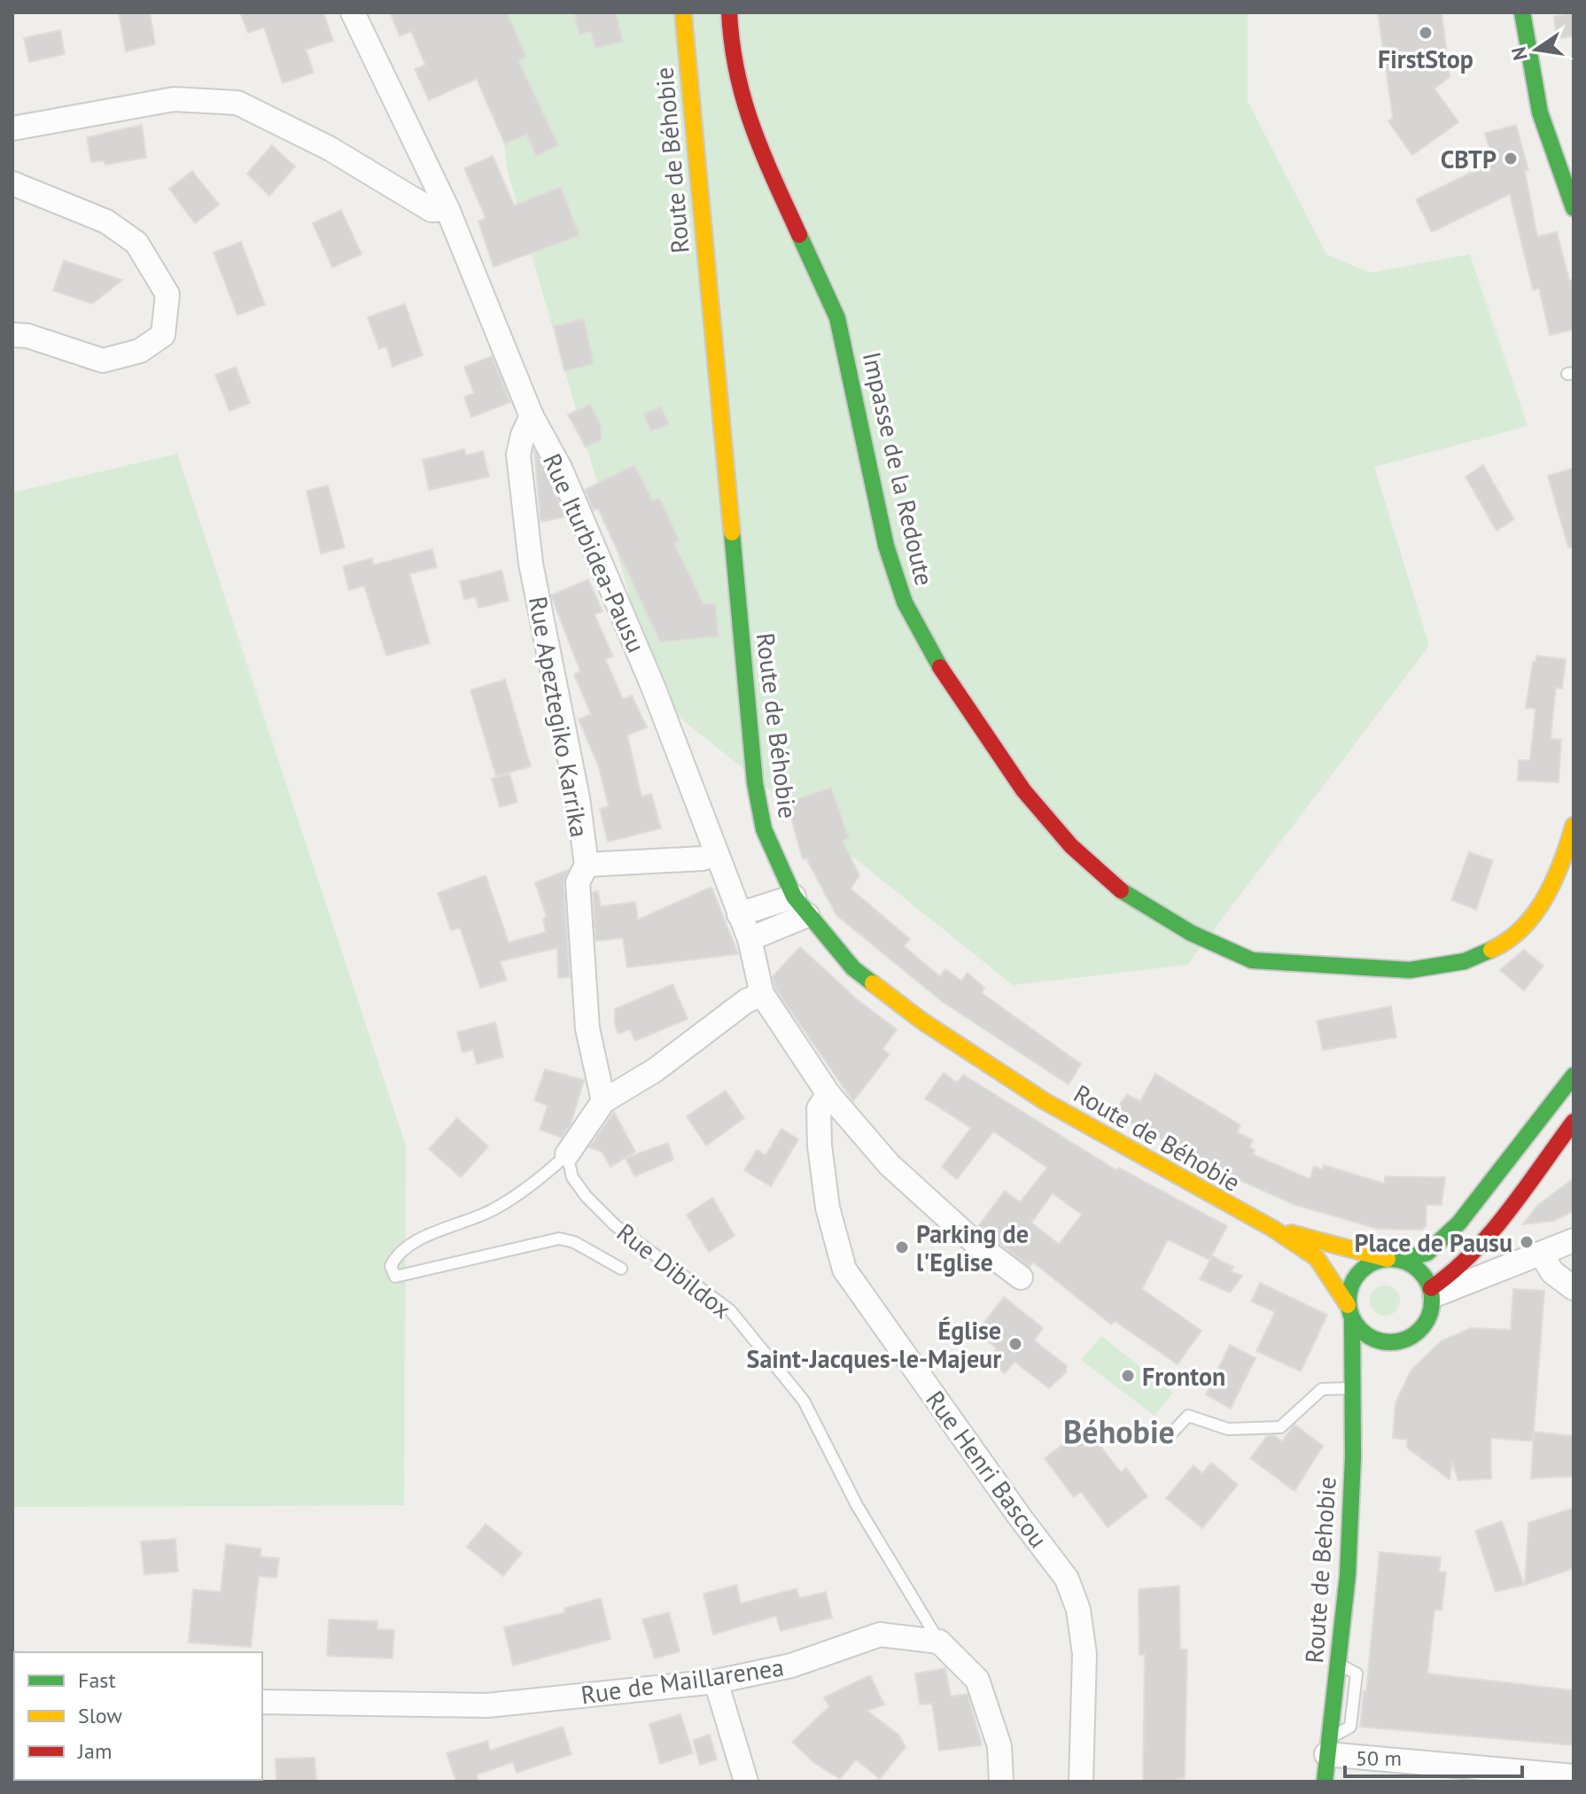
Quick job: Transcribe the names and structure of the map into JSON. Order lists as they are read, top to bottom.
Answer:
{
  "streets": {
    "main road": ["Route de Béhobie", "Impasse de la Redoute", "Route de Behobie"],
    "street": [
      "Rue Iturbidea-Pausu",
      "Rue Apeztegiko Karrika",
      "Rue Henri Bascou",
      "Rue de Maillarenea"
    ],
    "lane": ["Rue Dibildox"]
  },
  "crossings": [
    ["Route de Béhobie", "Route de Behobie"],
    ["Rue Iturbidea-Pausu", "Rue Apeztegiko Karrika"],
    ["Rue Iturbidea-Pausu", "Rue Henri Bascou"],
    ["Rue Dibildox", "Rue de Maillarenea"]
  ],
  "districts": ["Béhobie"],
  "places": [
    "FirstStop",
    "CBTP",
    "Place de Pausu",
    "Parking de l'Eglise",
    "Église Saint-Jacques-le-Majeur",
    "Fronton"
  ],
  "legend": ["Fast", "Slow", "Jam"],
  "scale_bar": "50 m",
  "north": "left"
}
